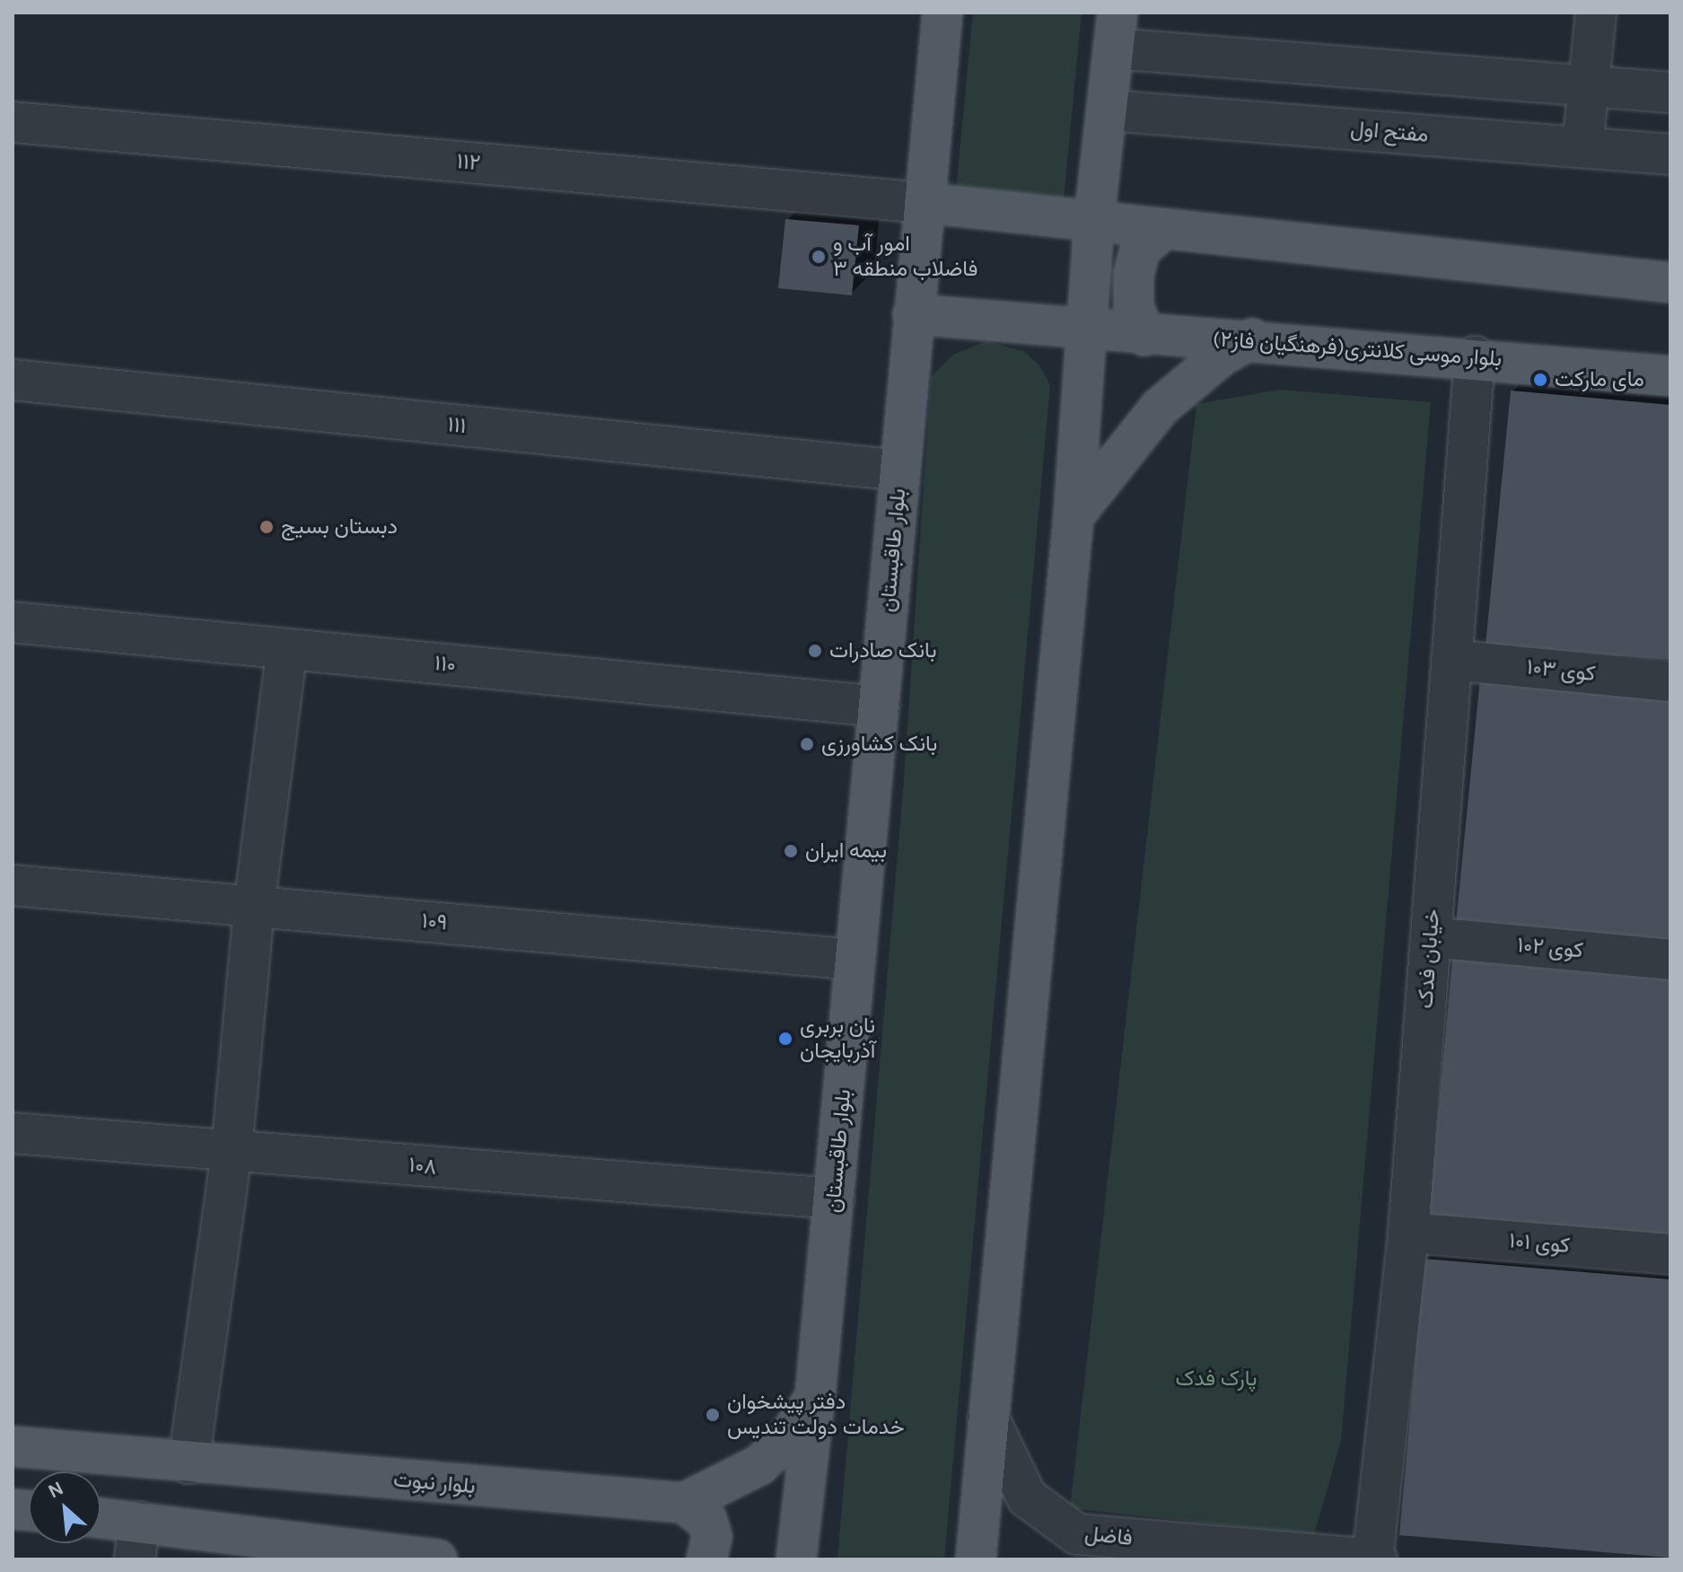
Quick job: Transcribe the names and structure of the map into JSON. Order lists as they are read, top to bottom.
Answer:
{
  "streets": {
    "main road": ["بلوار موسی کلانتری(فرهنگیان فاز۲)", "بلوار طاقبستان", "بلوار نبوت"],
    "street": [
      "مفتح اول",
      "۱۱۲",
      "۱۱۱",
      "۱۱۰",
      "کوی ۱۰۳",
      "۱۰۹",
      "کوی ۱۰۲",
      "خیابان فدک",
      "۱۰۸",
      "کوی ۱۰۱",
      "فاضل"
    ]
  },
  "crossings": [
    ["۱۱۲", "بلوار طاقبستان"],
    ["بلوار موسی کلانتری(فرهنگیان فاز۲)", "بلوار طاقبستان"],
    ["بلوار موسی کلانتری(فرهنگیان فاز۲)", "خیابان فدک"],
    ["۱۱۱", "بلوار طاقبستان"],
    ["بلوار طاقبستان", "۱۱۰"],
    ["بلوار طاقبستان", "۱۰۹"],
    ["بلوار طاقبستان", "۱۰۸"],
    ["کوی ۱۰۳", "خیابان فدک"],
    ["کوی ۱۰۲", "خیابان فدک"],
    ["خیابان فدک", "کوی ۱۰۱"],
    ["خیابان فدک", "فاضل"]
  ],
  "parks": ["پارک فدک"],
  "places": [
    "امور آب و فاضلاب منطقه ۳",
    "مای مارکت",
    "دبستان بسیج",
    "بانک صادرات",
    "بانک کشاورزی",
    "بیمه ایران",
    "نان بربری آذربایجان",
    "دفتر پیشخوان خدمات دولت تندیس"
  ],
  "north": "top left"
}
